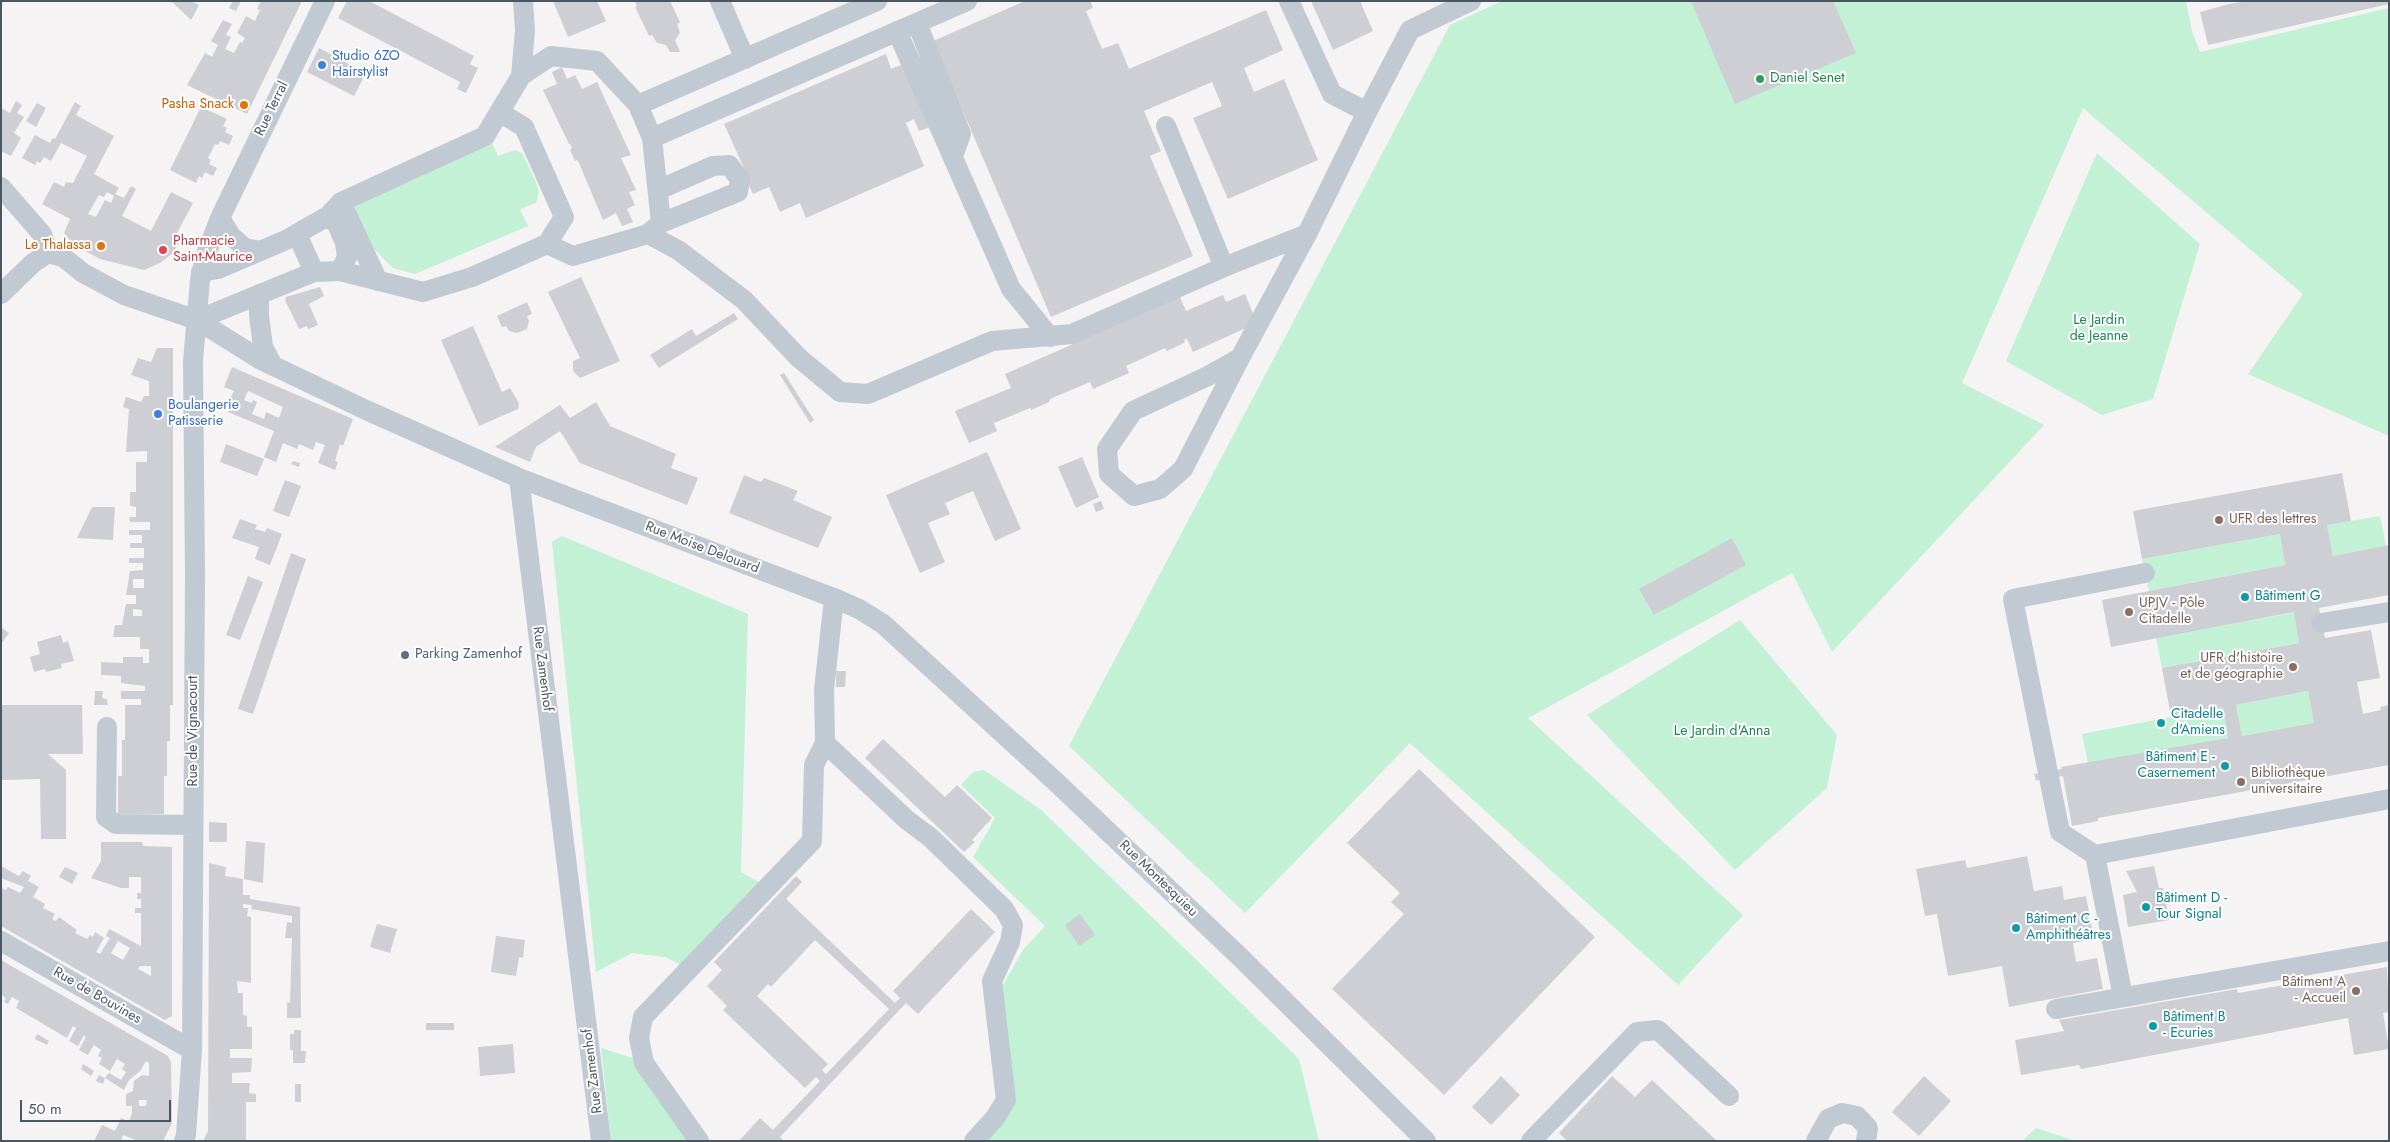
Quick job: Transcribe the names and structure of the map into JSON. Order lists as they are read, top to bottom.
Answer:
{
  "streets": {
    "street": [
      "Rue Terral",
      "Rue Moise Delouard",
      "Rue Zamenhof",
      "Rue de Vignacourt",
      "Rue Montesquieu",
      "Rue de Bouvines"
    ]
  },
  "crossings": [
    ["Rue Terral", "Rue de Vignacourt"],
    ["Rue Moise Delouard", "Rue Zamenhof"],
    ["Rue Moise Delouard", "Rue Montesquieu"],
    ["Rue de Vignacourt", "Rue de Bouvines"]
  ],
  "parks": ["Le Jardin de Jeanne", "Le Jardin d'Anna"],
  "places": [
    "Studio 6ZO Hairstylist",
    "Daniel Senet",
    "Pasha Snack",
    "Le Thalassa",
    "Pharmacie Saint-Maurice",
    "Boulangerie Patisserie",
    "UFR des lettres",
    "Bâtiment G",
    "UPJV - Pôle Citadelle",
    "Parking Zamenhof",
    "UFR d'histoire et de géographie",
    "Citadelle d'Amiens",
    "Bâtiment E - Casernement",
    "Bibliothèque universitaire",
    "Bâtiment D - Tour Signal",
    "Bâtiment C - Amphithéâtres",
    "Bâtiment A - Accueil",
    "Bâtiment B - Ecuries"
  ],
  "scale_bar": "50 m"
}
